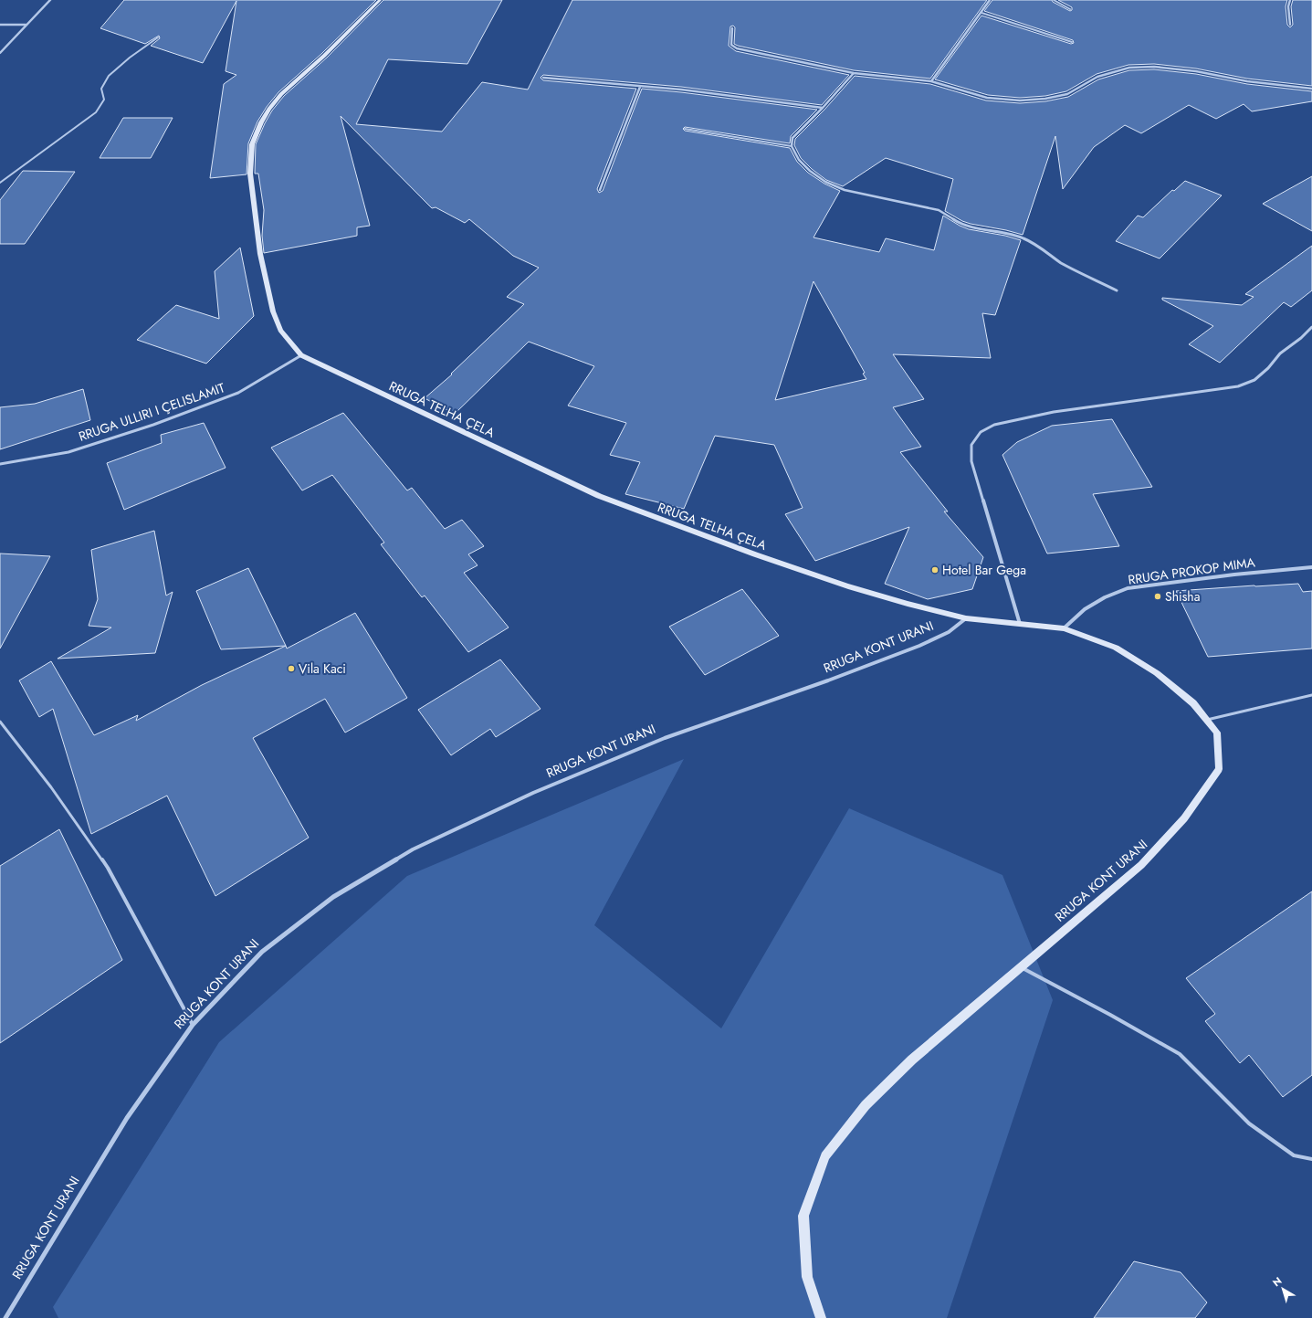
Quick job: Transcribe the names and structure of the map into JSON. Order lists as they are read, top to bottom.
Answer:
{
  "streets": {
    "street": [
      "RRUGA TELHA ÇELA",
      "RRUGA ULLIRI I ÇELISLAMIT",
      "RRUGA PROKOP MIMA",
      "RRUGA KONT URANI"
    ]
  },
  "crossings": [
    ["RRUGA TELHA ÇELA", "RRUGA ULLIRI I ÇELISLAMIT"],
    ["RRUGA TELHA ÇELA", "RRUGA KONT URANI"],
    ["RRUGA PROKOP MIMA", "RRUGA KONT URANI"]
  ],
  "places": ["Hotel Bar Gega", "Shisha", "Vila Kaci"],
  "north": "top left"
}
